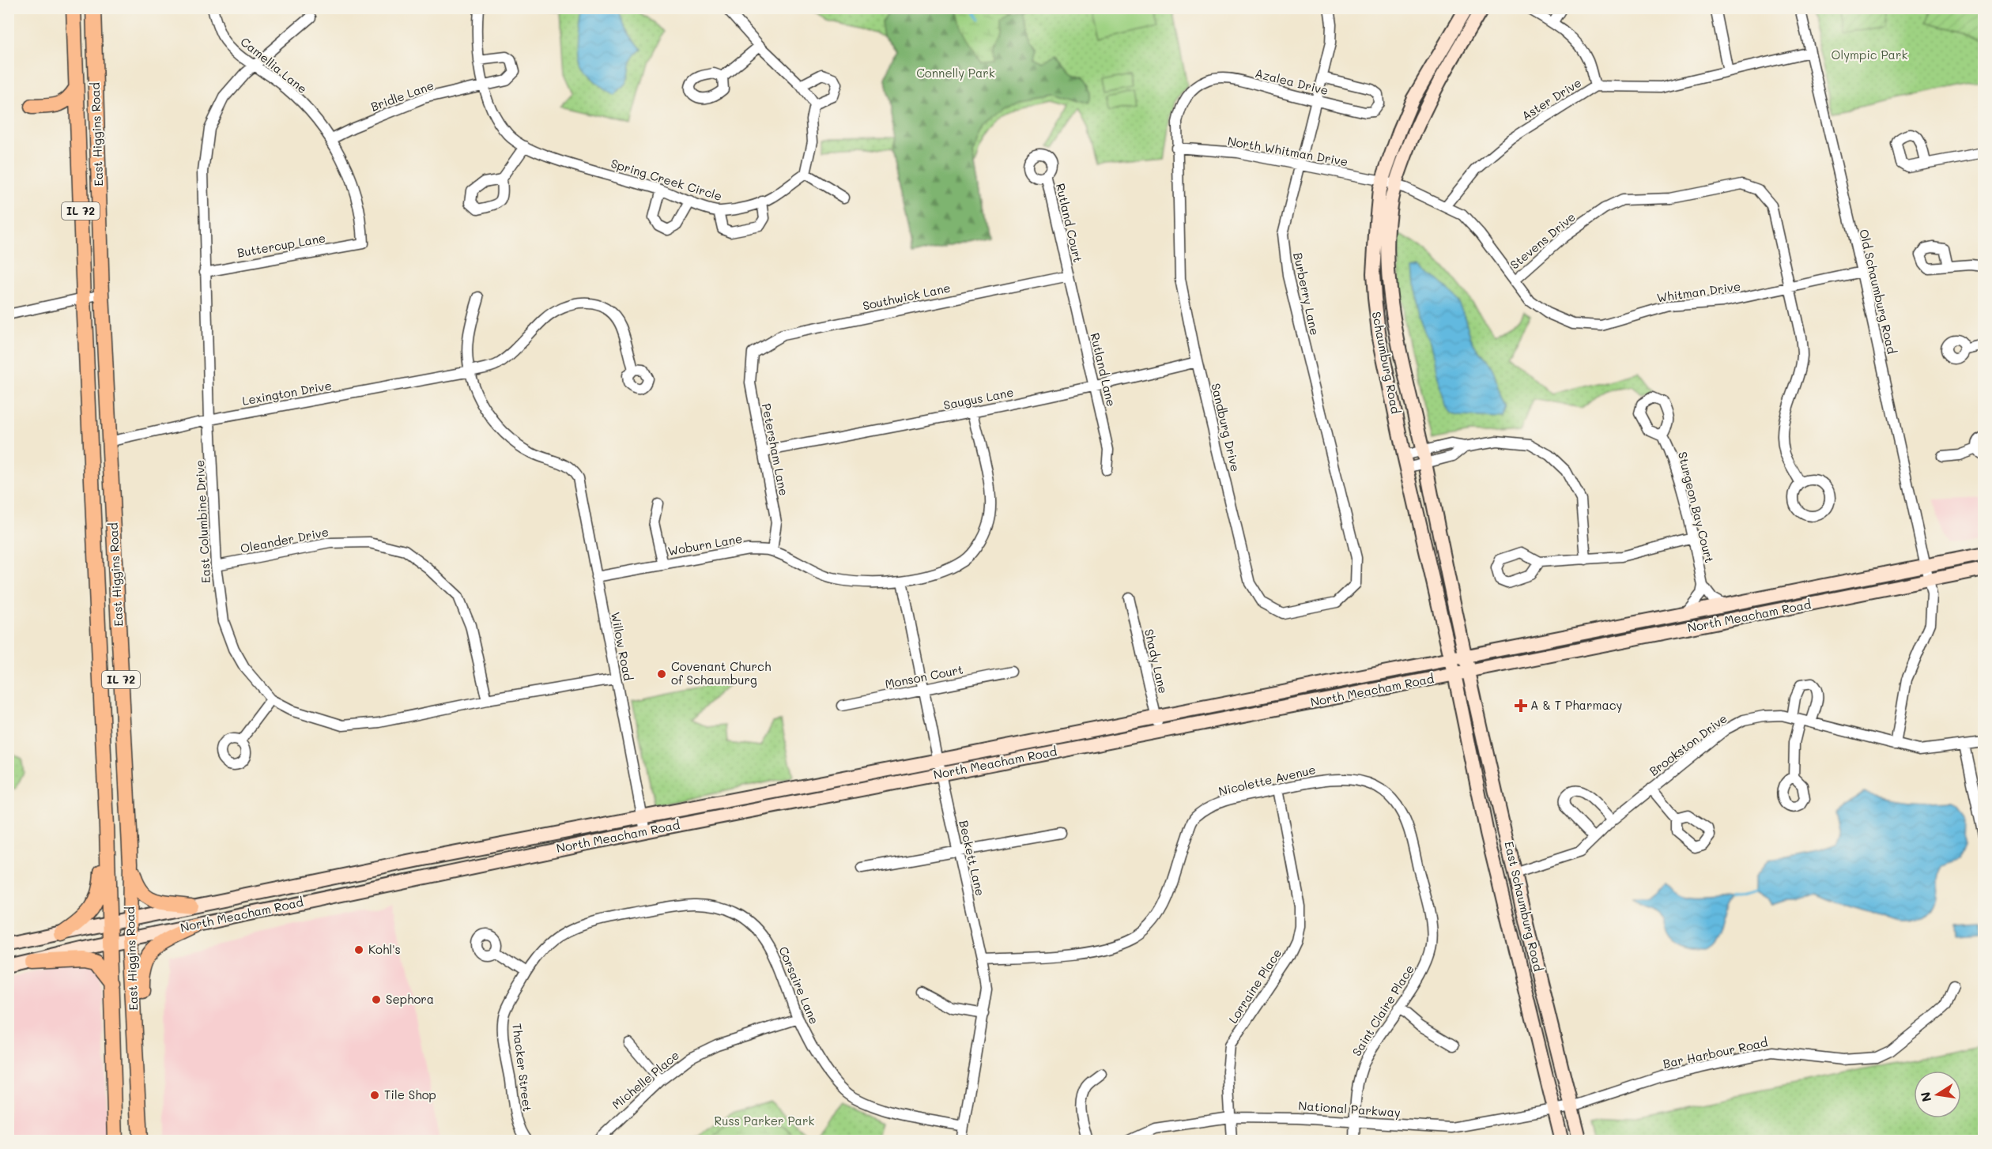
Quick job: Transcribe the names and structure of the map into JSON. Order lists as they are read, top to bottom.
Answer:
{
  "streets": {
    "main road": [
      "East Higgins Road",
      "IL 72",
      "Schaumburg Road",
      "North Meacham Road",
      "East Schaumburg Road"
    ],
    "street": [
      "Camellia Lane",
      "Azalea Drive",
      "Bridle Lane",
      "Aster Drive",
      "North Whitman Drive",
      "Spring Creek Circle",
      "Rutland Court",
      "Stevens Drive",
      "Buttercup Lane",
      "Old Schaumburg Road",
      "Whitman Drive",
      "Burberry Lane",
      "Southwick Lane",
      "Rutland Lane",
      "Lexington Drive",
      "Saugus Lane",
      "Sandburg Drive",
      "Petersham Lane",
      "Sturgeon Bay Court",
      "East Columbine Drive",
      "Oleander Drive",
      "Woburn Lane",
      "Willow Road",
      "Shady Lane",
      "Monson Court",
      "Brookston Drive",
      "Nicolette Avenue",
      "Beckett Lane",
      "Corsaire Lane",
      "Lorraine Place",
      "Saint Claire Place",
      "Bar Harbour Road",
      "Thacker Street",
      "Michelle Place",
      "National Parkway"
    ]
  },
  "crossings": [
    ["Camellia Lane", "Bridle Lane"],
    ["Camellia Lane", "Buttercup Lane"],
    ["Camellia Lane", "East Columbine Drive"],
    ["Azalea Drive", "North Whitman Drive"],
    ["Azalea Drive", "Burberry Lane"],
    ["Azalea Drive", "Sandburg Drive"],
    ["Bridle Lane", "Spring Creek Circle"],
    ["Aster Drive", "Old Schaumburg Road"],
    ["Aster Drive", "Whitman Drive"],
    ["East Higgins Road", "Lexington Drive"],
    ["East Higgins Road", "North Meacham Road"],
    ["North Whitman Drive", "Whitman Drive"],
    ["North Whitman Drive", "Burberry Lane"],
    ["North Whitman Drive", "Schaumburg Road"],
    ["North Whitman Drive", "Sandburg Drive"],
    ["Rutland Court", "Southwick Lane"],
    ["Rutland Court", "Rutland Lane"],
    ["Stevens Drive", "Whitman Drive"],
    ["Buttercup Lane", "East Columbine Drive"],
    ["Old Schaumburg Road", "Whitman Drive"],
    ["Old Schaumburg Road", "North Meacham Road"],
    ["Old Schaumburg Road", "Brookston Drive"],
    ["Whitman Drive", "Schaumburg Road"],
    ["Burberry Lane", "Sandburg Drive"],
    ["Southwick Lane", "Rutland Lane"],
    ["Southwick Lane", "Petersham Lane"],
    ["Schaumburg Road", "North Meacham Road"],
    ["Schaumburg Road", "East Schaumburg Road"],
    ["Rutland Lane", "Saugus Lane"],
    ["Lexington Drive", "East Columbine Drive"],
    ["Lexington Drive", "Willow Road"],
    ["Saugus Lane", "Sandburg Drive"],
    ["Saugus Lane", "Petersham Lane"],
    ["Saugus Lane", "Woburn Lane"],
    ["Petersham Lane", "Woburn Lane"],
    ["East Columbine Drive", "Oleander Drive"],
    ["East Columbine Drive", "Willow Road"],
    ["Woburn Lane", "Willow Road"],
    ["Woburn Lane", "Beckett Lane"],
    ["North Meacham Road", "Willow Road"],
    ["North Meacham Road", "Shady Lane"],
    ["North Meacham Road", "Beckett Lane"],
    ["North Meacham Road", "East Schaumburg Road"],
    ["Monson Court", "Beckett Lane"],
    ["Brookston Drive", "East Schaumburg Road"],
    ["Nicolette Avenue", "Beckett Lane"],
    ["Nicolette Avenue", "Lorraine Place"],
    ["Nicolette Avenue", "Saint Claire Place"],
    ["Beckett Lane", "Corsaire Lane"],
    ["East Schaumburg Road", "Bar Harbour Road"],
    ["East Schaumburg Road", "National Parkway"],
    ["Corsaire Lane", "Thacker Street"],
    ["Corsaire Lane", "Michelle Place"],
    ["Lorraine Place", "National Parkway"],
    ["Saint Claire Place", "National Parkway"],
    ["Bar Harbour Road", "National Parkway"]
  ],
  "parks": ["Olympic Park", "Connelly Park", "Russ Parker Park"],
  "places": {
    "other": [
      "Covenant Church of Schaumburg",
      "Kohl's",
      "Sephora",
      "Tile Shop"
    ],
    "health": ["A & T Pharmacy"]
  },
  "north": "left"
}
